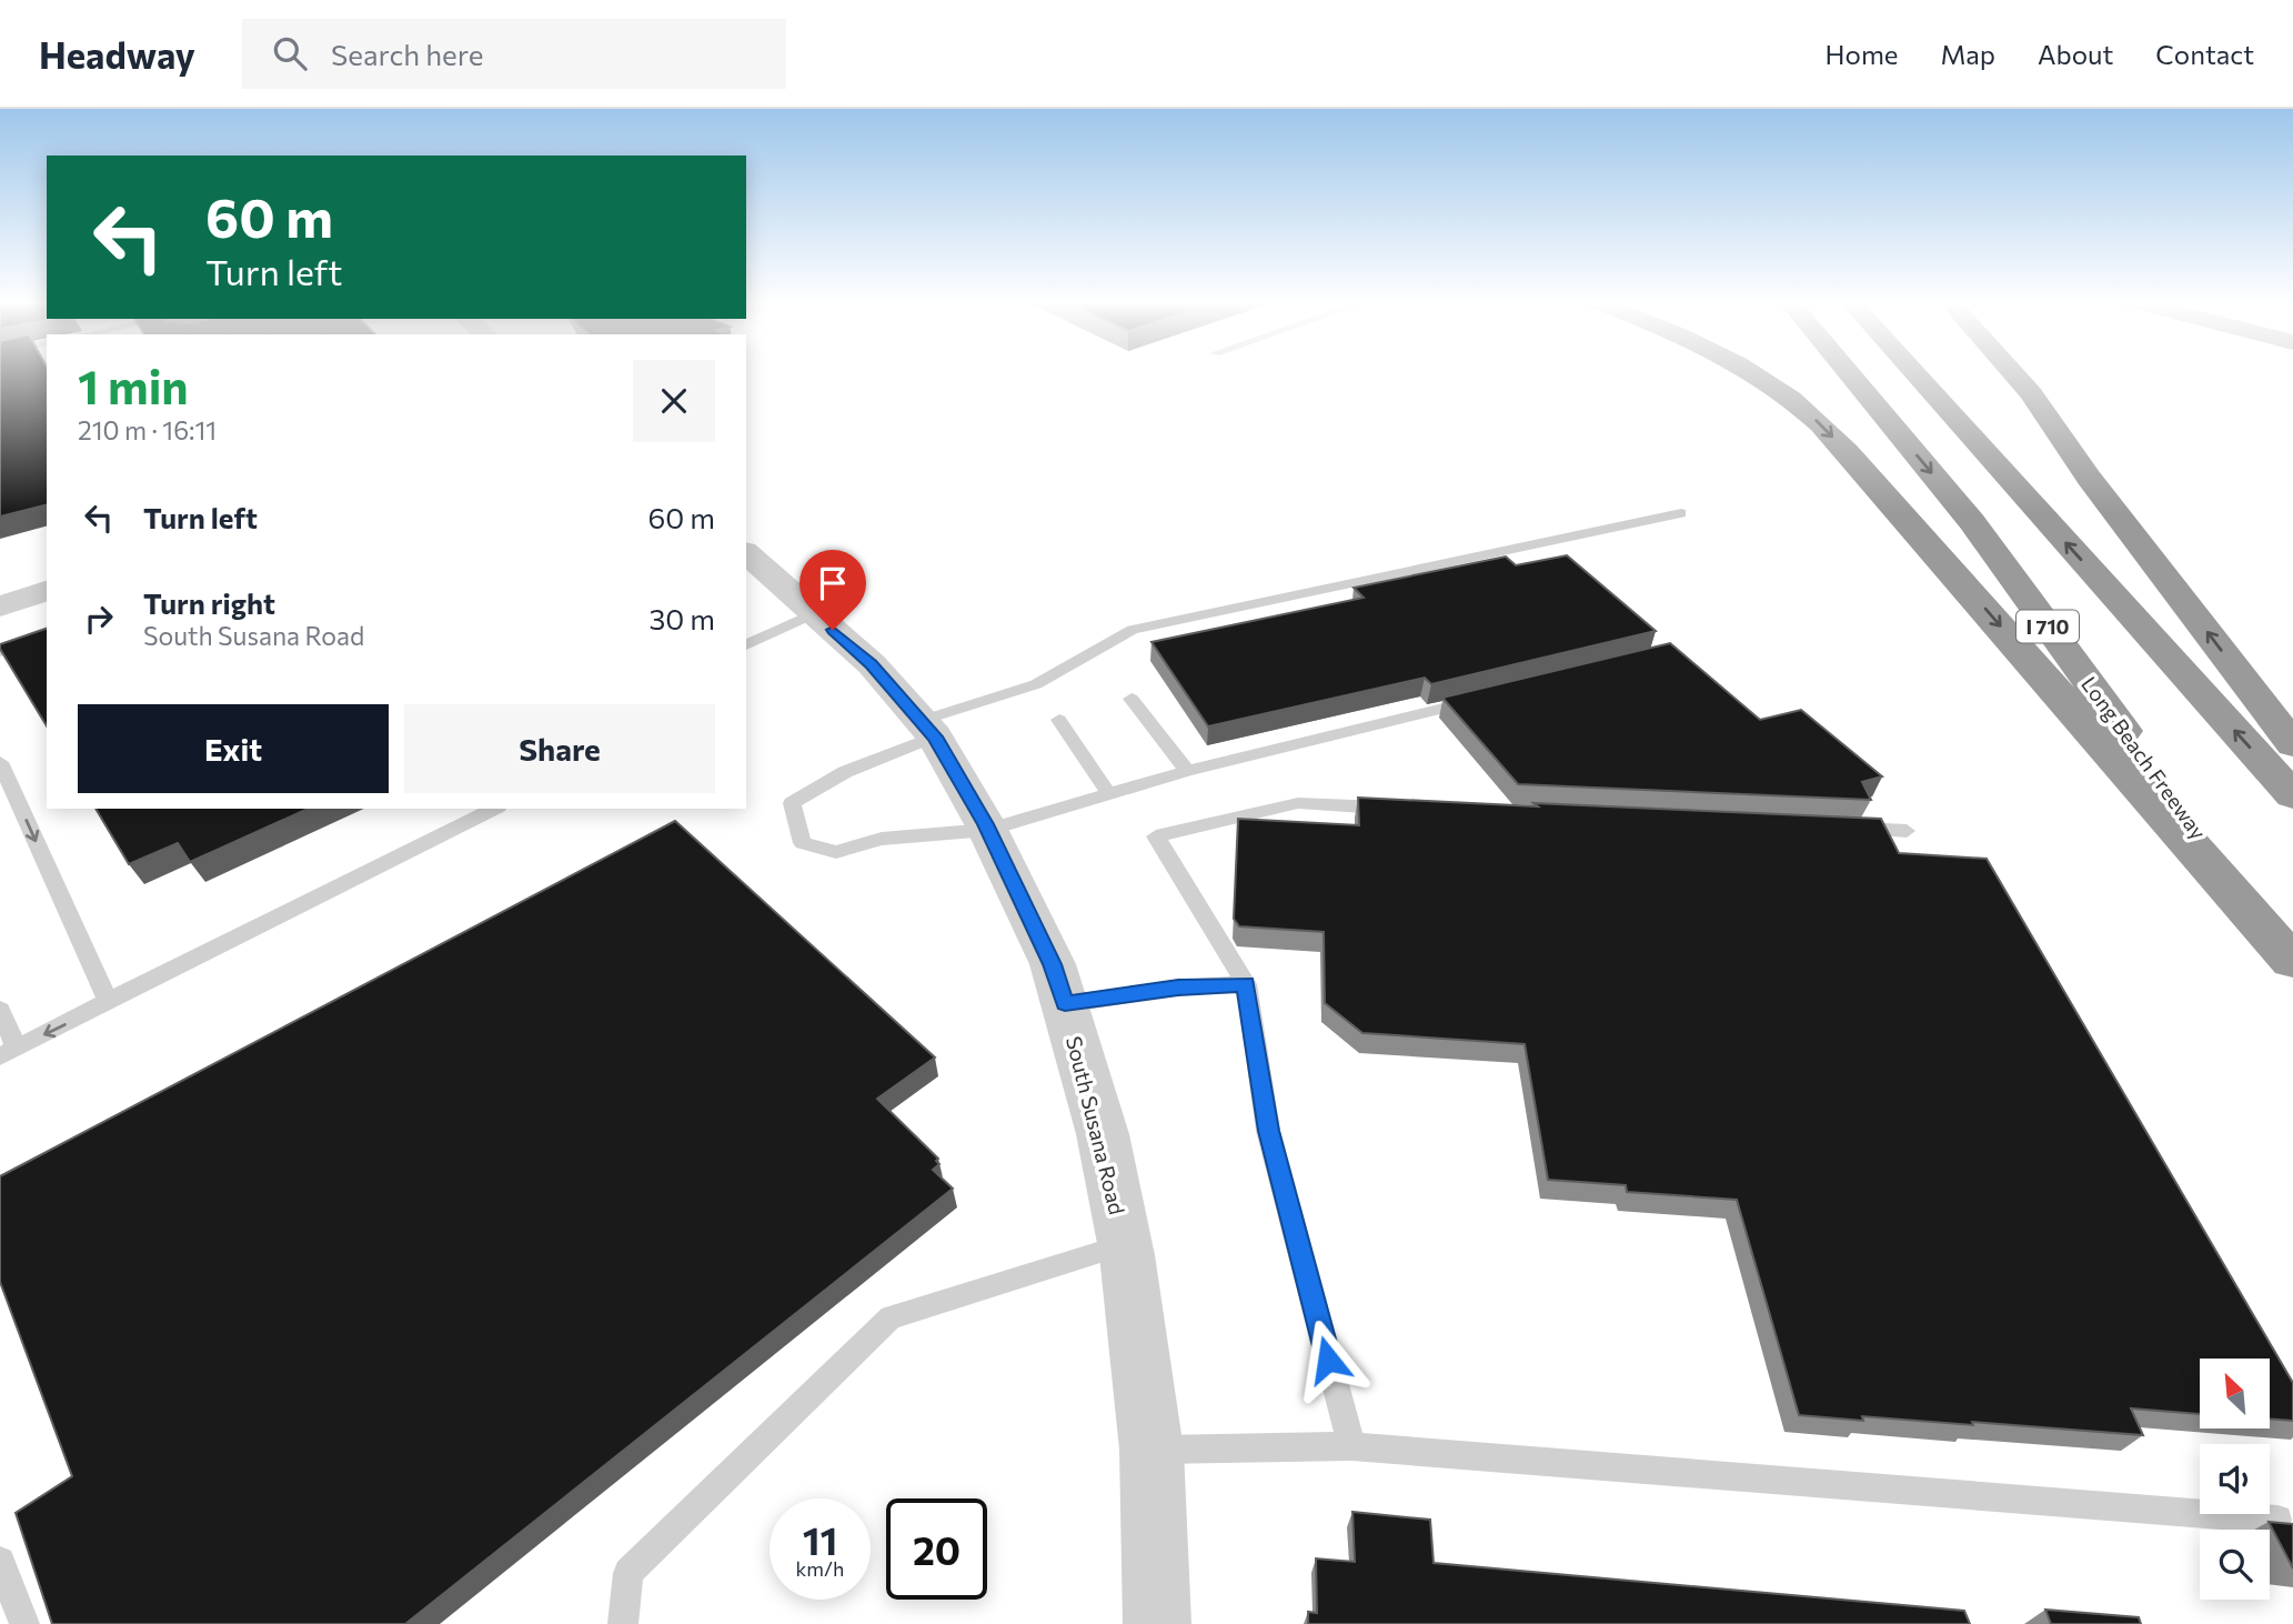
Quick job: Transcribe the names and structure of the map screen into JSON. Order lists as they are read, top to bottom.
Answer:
{
  "streets": {
    "highway": ["I 710", "Long Beach Freeway"],
    "street": ["South Susana Road"]
  },
  "north": "top left",
  "page": {
    "header": "Headway",
    "search": "Search here",
    "nav": [
      "Home",
      "Map",
      "About",
      "Contact"
    ],
    "turn": ["60 m", "Turn left"],
    "heading": ["1 min", "210 m · 16:11"],
    "list": [
      {
        "name": "Turn left",
        "value": "60 m"
      },
      {
        "name": "Turn right",
        "note": "South Susana Road",
        "value": "30 m"
      }
    ],
    "buttons": ["Exit", "Share"],
    "speed": "11 km/h",
    "limit": "20"
  }
}
